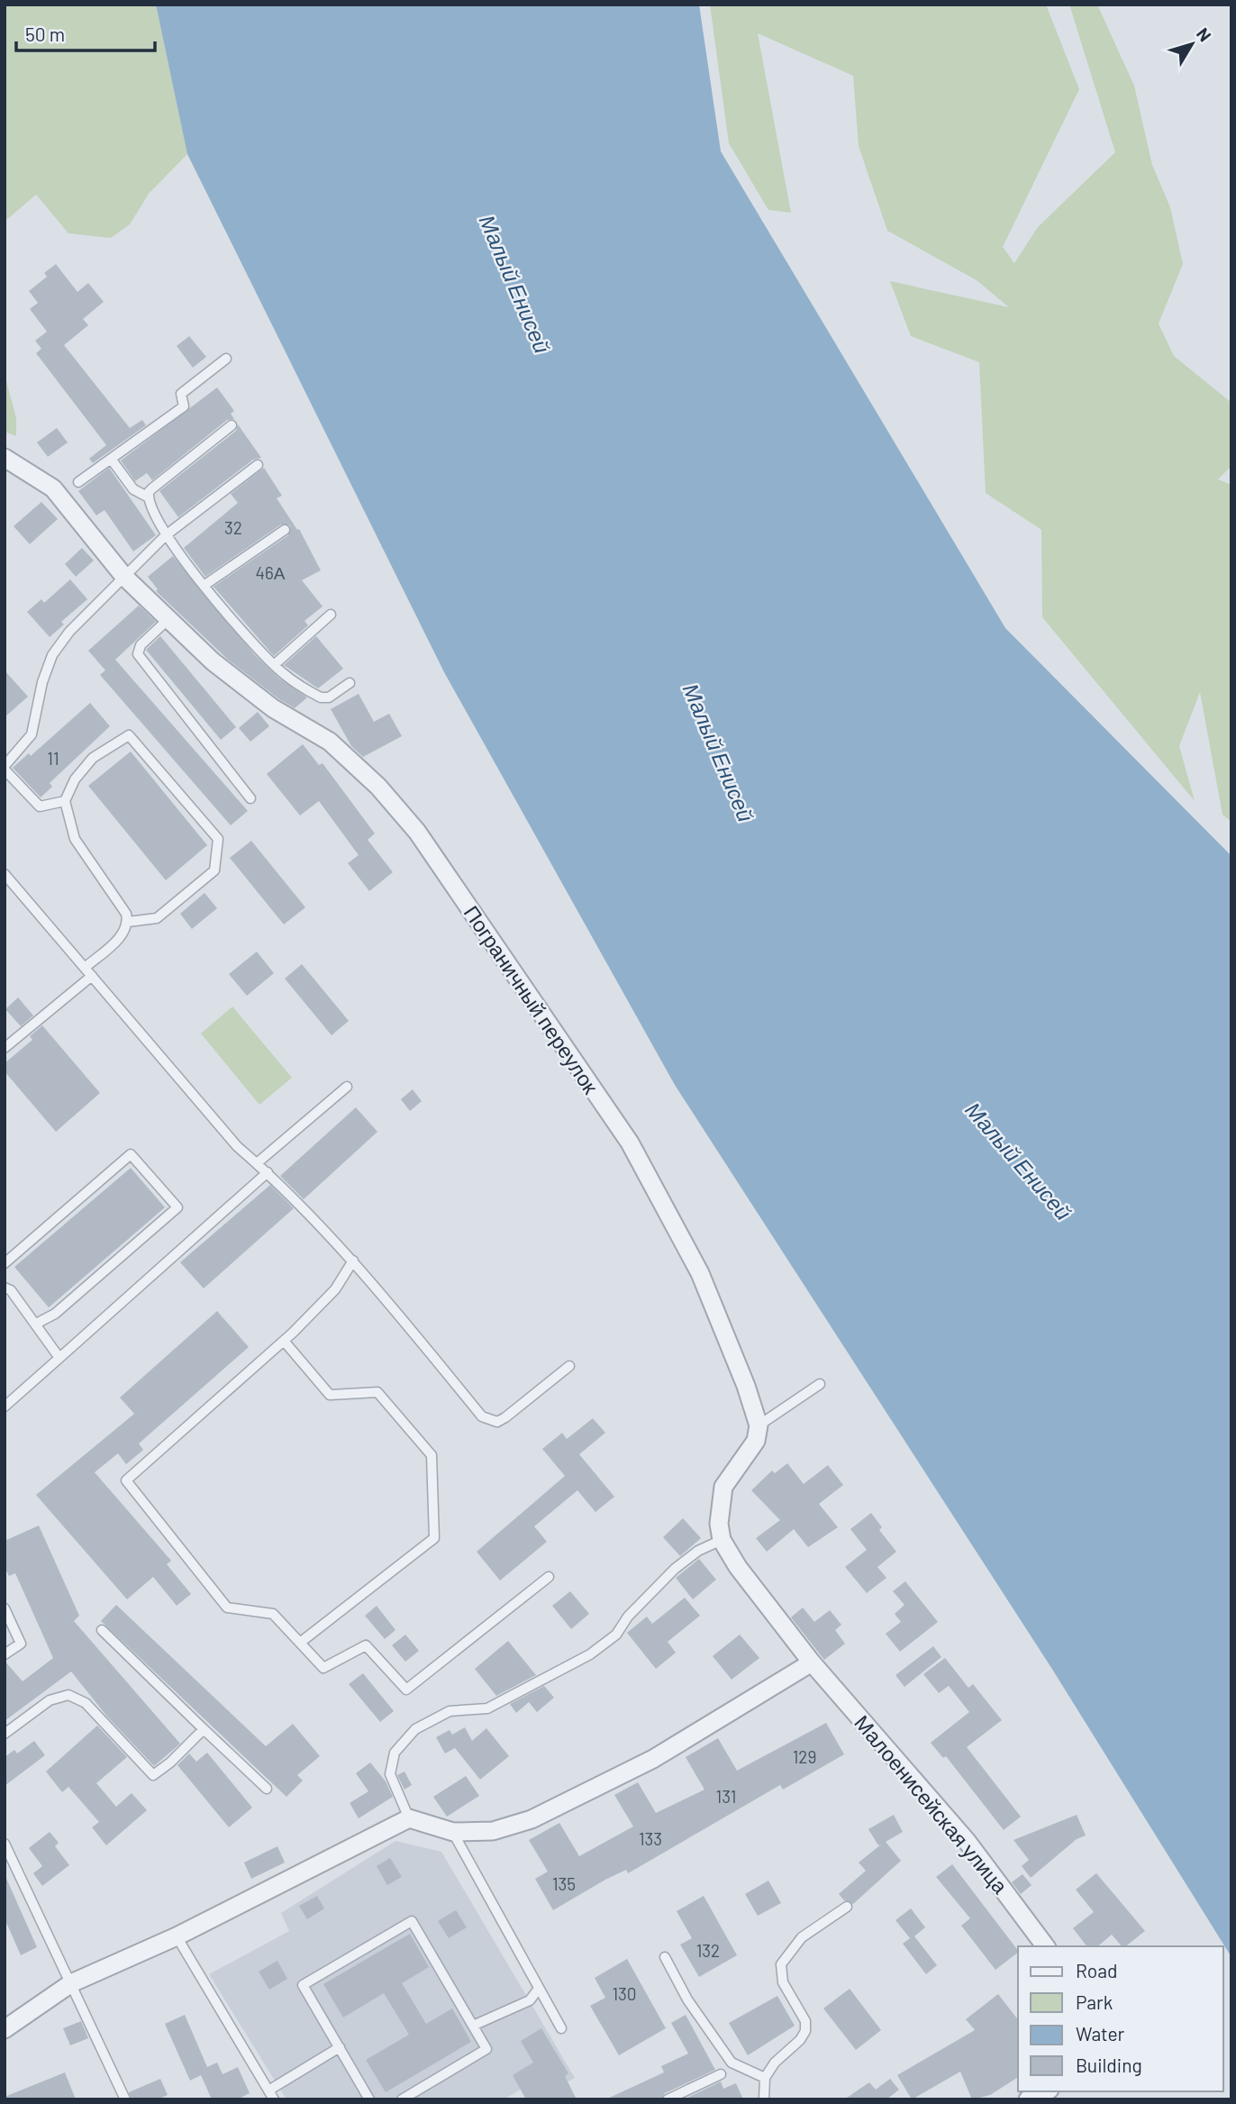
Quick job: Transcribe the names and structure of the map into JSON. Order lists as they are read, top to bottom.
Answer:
{
  "streets": {
    "street": ["Пограничный переулок", "Малоенисейская улица"]
  },
  "water": ["Малый Енисей"],
  "house_numbers": [
    "32",
    "46А",
    "11",
    "129",
    "131",
    "133",
    "135",
    "132",
    "130"
  ],
  "legend": [
    "Road",
    "Park",
    "Water",
    "Building"
  ],
  "scale_bar": "50 m",
  "north": "top right"
}
